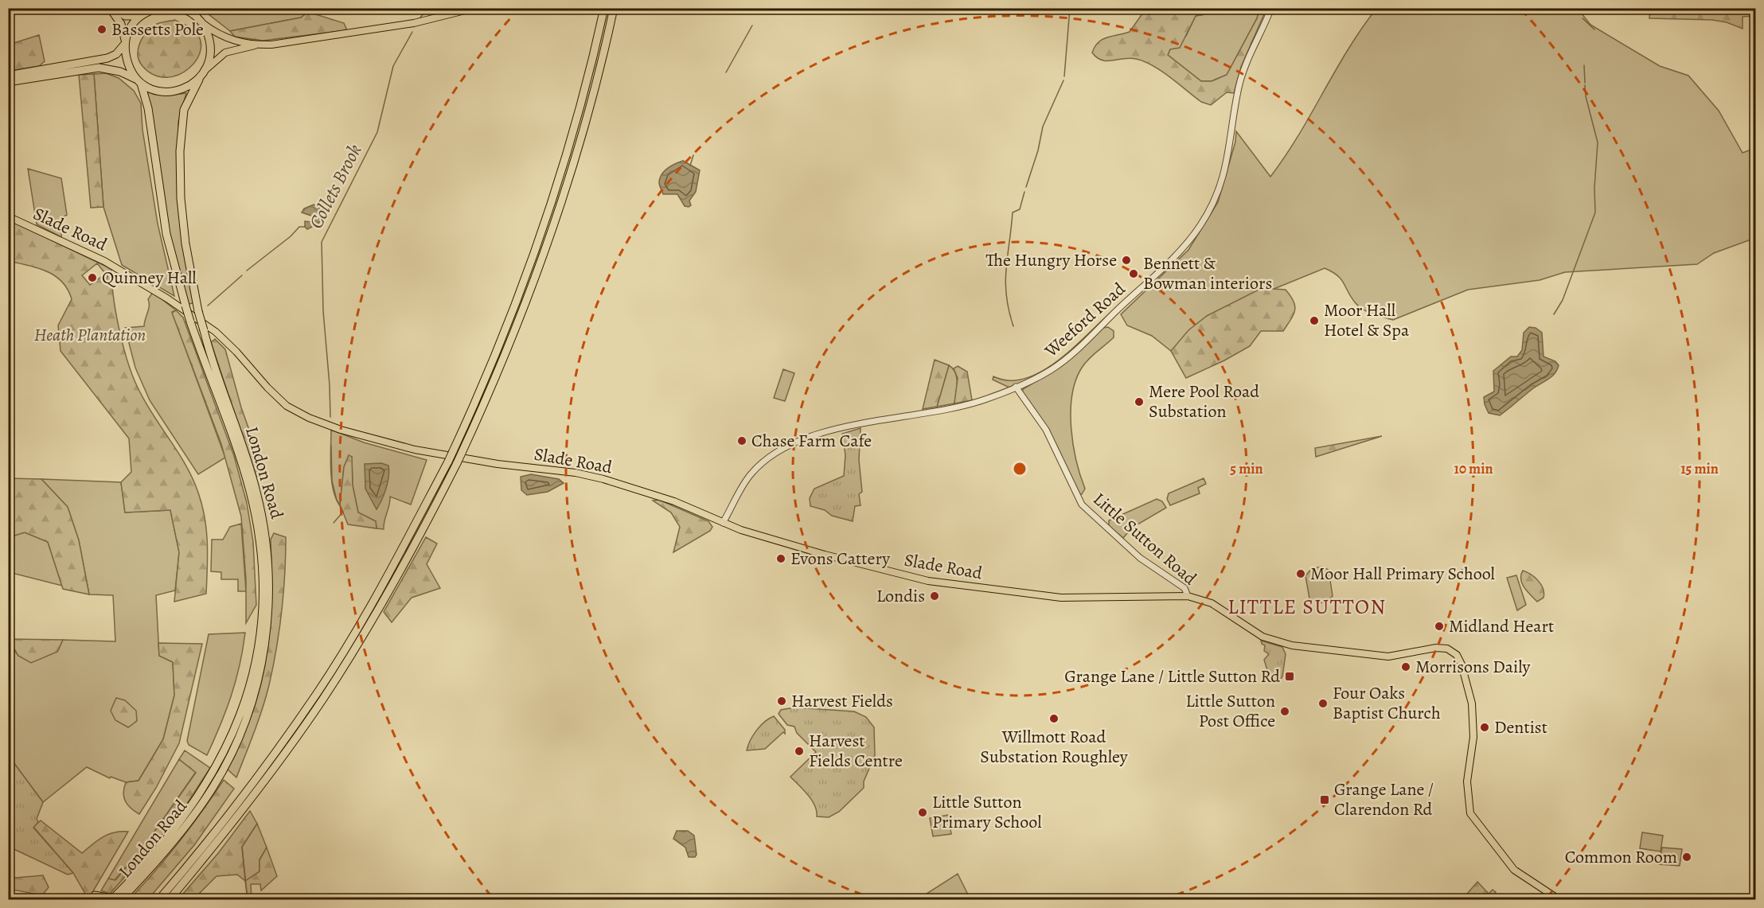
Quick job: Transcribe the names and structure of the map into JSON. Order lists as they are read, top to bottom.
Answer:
{
  "streets": {
    "highway": ["London Road"],
    "main road": ["Slade Road", "Little Sutton Road"],
    "street": ["Weeford Road"]
  },
  "crossings": [
    ["Slade Road", "Weeford Road"],
    ["Slade Road", "Little Sutton Road"],
    ["Weeford Road", "Little Sutton Road"]
  ],
  "districts": ["LITTLE SUTTON"],
  "water": ["Collets Brook"],
  "parks": ["Heath Plantation"],
  "places": {
    "other": [
      "Bassetts Pole",
      "The Hungry Horse",
      "Bennett & Bowman interiors",
      "Quinney Hall",
      "Moor Hall Hotel & Spa",
      "Mere Pool Road Substation",
      "Chase Farm Cafe",
      "Evons Cattery",
      "Moor Hall Primary School",
      "Londis",
      "Midland Heart",
      "Morrisons Daily",
      "Harvest Fields",
      "Four Oaks Baptist Church",
      "Little Sutton Post Office",
      "Willmott Road Substation Roughley",
      "Dentist",
      "Harvest Fields Centre",
      "Little Sutton Primary School",
      "Common Room"
    ],
    "transit": ["Grange Lane / Little Sutton Rd", "Grange Lane / Clarendon Rd"]
  },
  "rings": ["5 min", "10 min", "15 min"]
}
